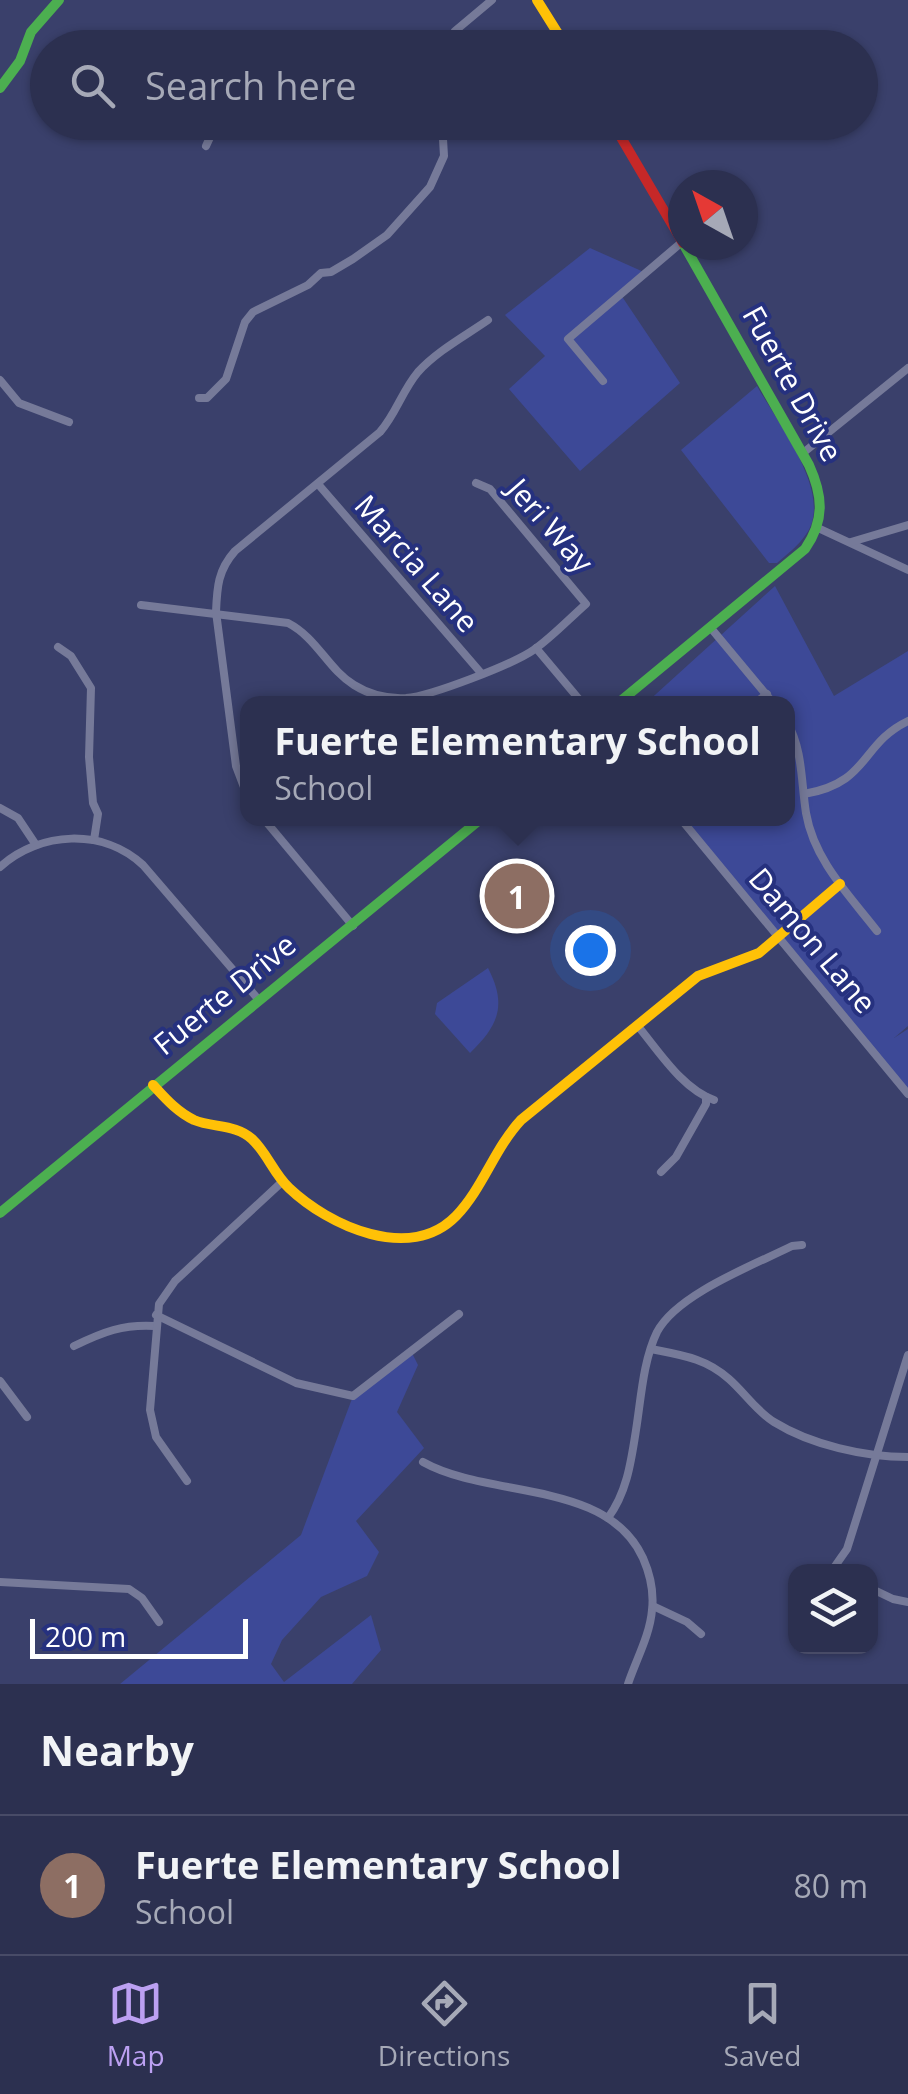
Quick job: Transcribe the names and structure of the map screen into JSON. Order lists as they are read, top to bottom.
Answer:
{
  "streets": {
    "street": [
      "Fuerte Drive",
      "Jeri Way",
      "Marcia Lane",
      "Damon Lane"
    ]
  },
  "scale_bar": "200 m",
  "north": "top left",
  "page": {
    "search": "Search here",
    "popup": ["Fuerte Elementary School", "School"],
    "pins": "1",
    "scale": "200 m",
    "heading": "Nearby",
    "list": [
      {
        "mark": "1",
        "name": "Fuerte Elementary School",
        "note": "School",
        "value": "80 m"
      }
    ],
    "nav": ["Map", "Directions", "Saved"]
  }
}
